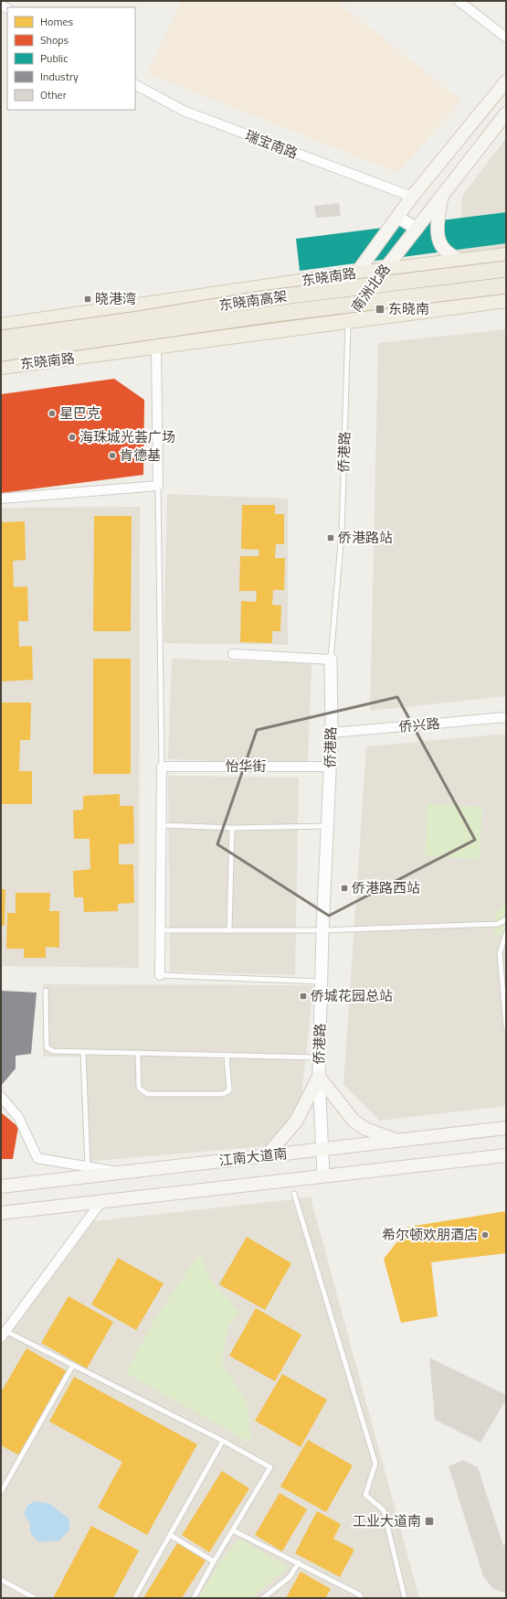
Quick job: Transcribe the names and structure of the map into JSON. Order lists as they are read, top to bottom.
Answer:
{
  "streets": {
    "highway": ["东晓南高架"],
    "main road": ["东晓南路", "南洲北路", "江南大道南"],
    "street": [
      "瑞宝南路",
      "侨港路",
      "侨兴路",
      "怡华街"
    ]
  },
  "crossings": [
    ["瑞宝南路", "南洲北路"],
    ["东晓南路", "南洲北路"],
    ["东晓南路", "侨港路"],
    ["南洲北路", "侨港路"],
    ["侨港路", "侨兴路"],
    ["侨港路", "怡华街"],
    ["侨港路", "江南大道南"]
  ],
  "places": {
    "transit": [
      "晓港湾",
      "东晓南",
      "侨港路站",
      "侨港路西站",
      "侨城花园总站",
      "工业大道南"
    ],
    "other": [
      "星巴克",
      "海珠城光荟广场",
      "肯德基",
      "希尔顿欢朋酒店"
    ]
  },
  "legend": [
    "Homes",
    "Shops",
    "Public",
    "Industry",
    "Other"
  ]
}
